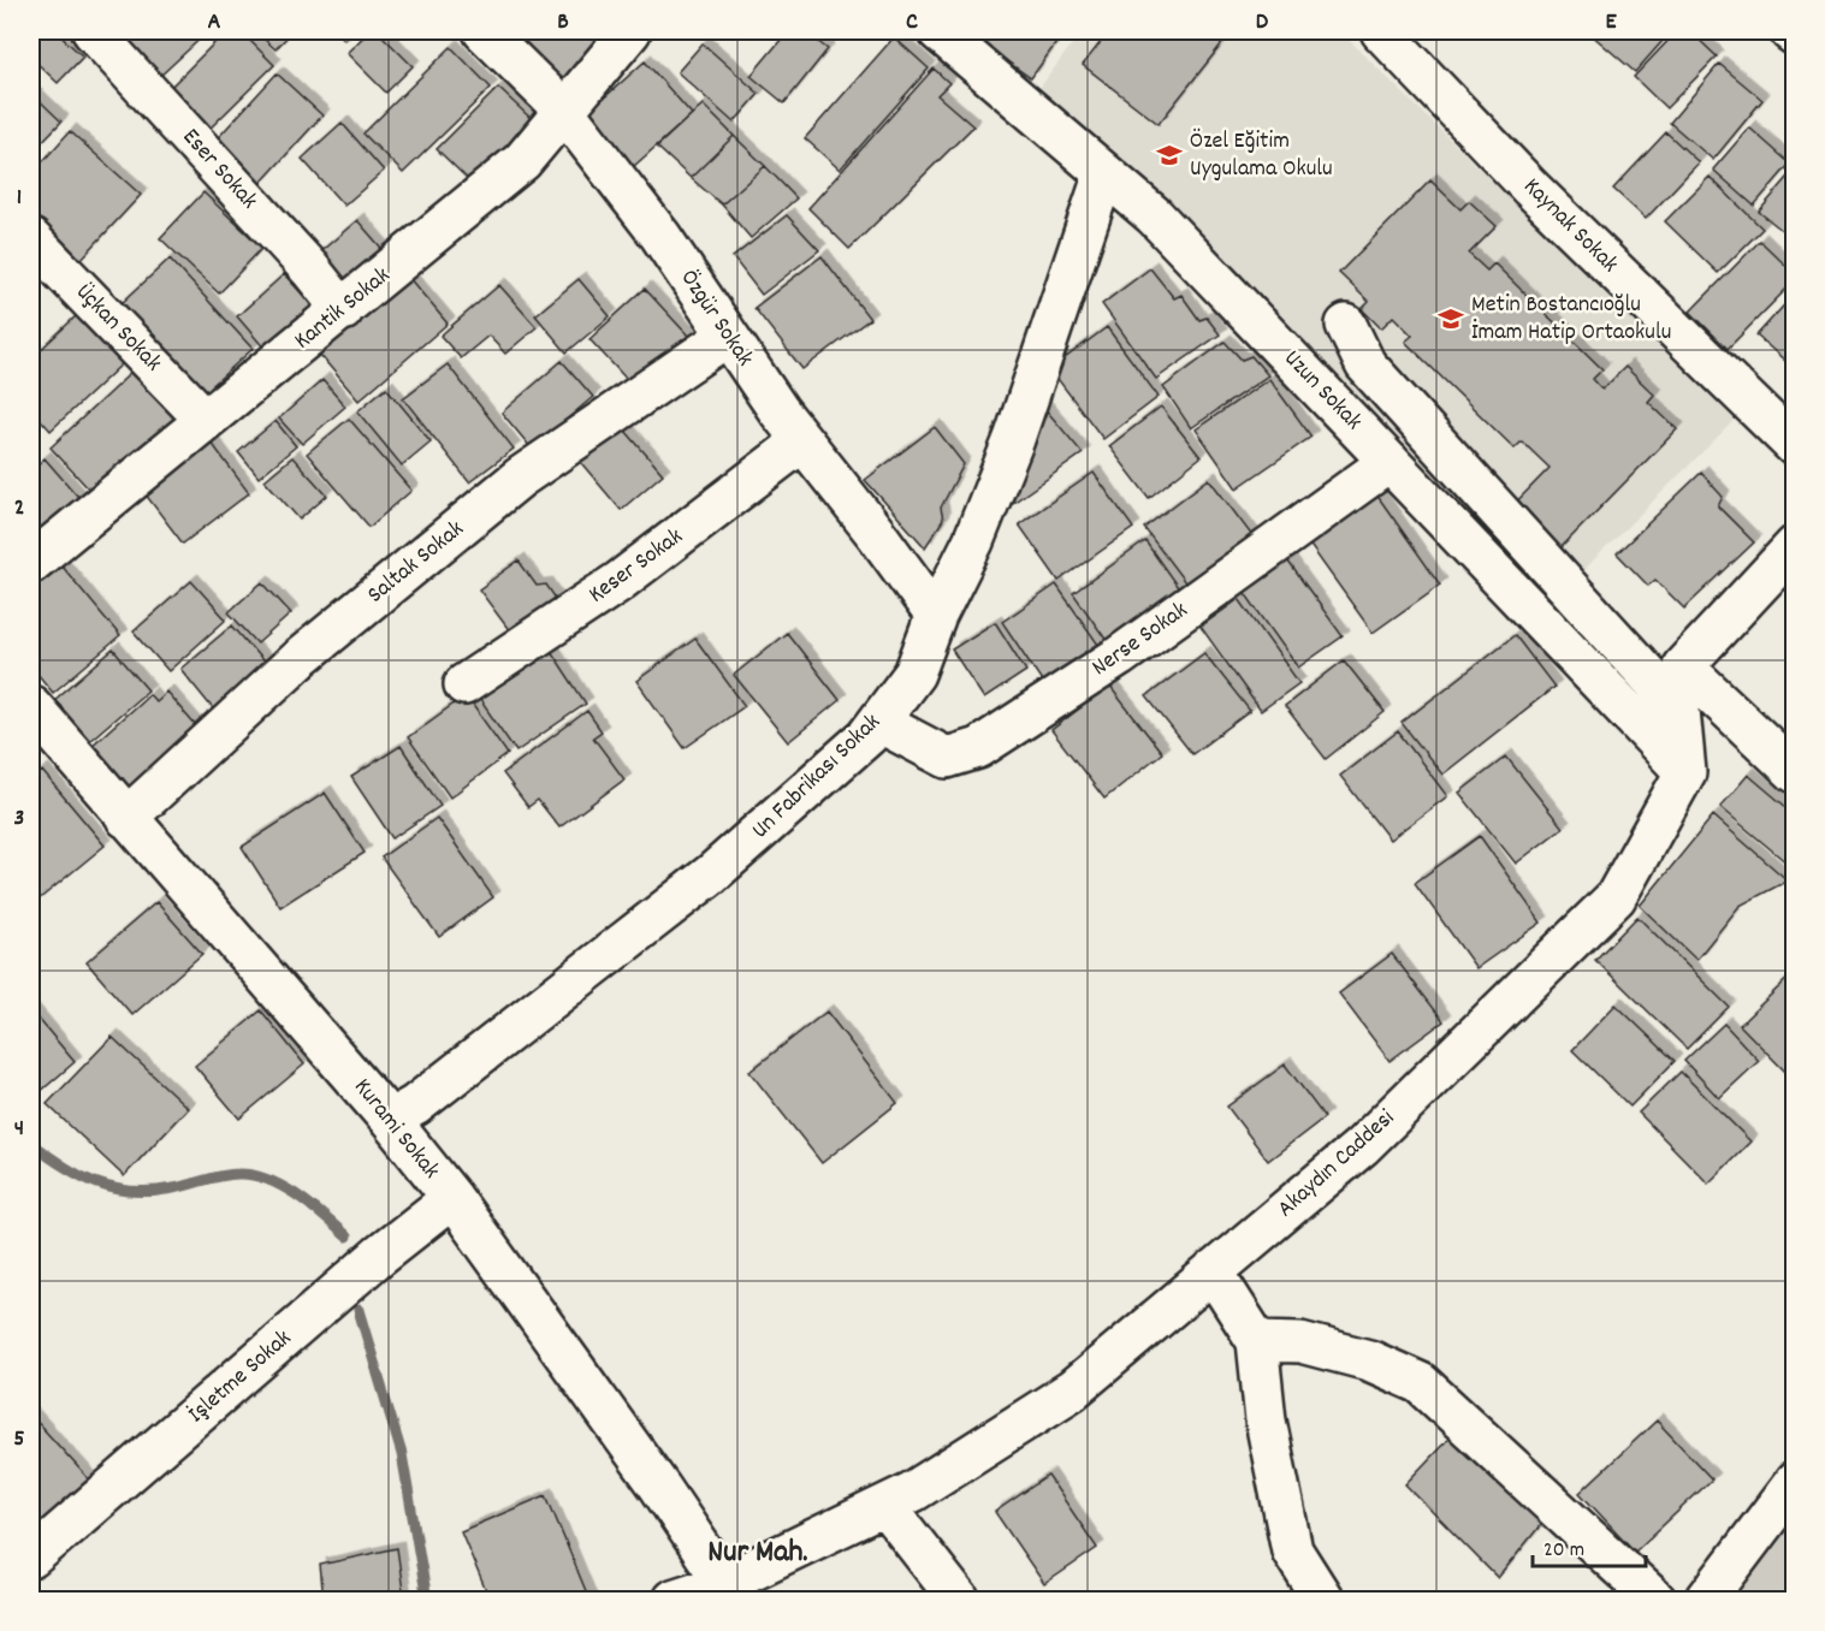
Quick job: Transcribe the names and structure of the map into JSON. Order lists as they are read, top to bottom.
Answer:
{
  "streets": {
    "street": [
      "Eser Sokak",
      "Kaynak Sokak",
      "Kantik Sokak",
      "Özgür Sokak",
      "Üçkan Sokak",
      "Uzun Sokak",
      "Saltak Sokak",
      "Keser Sokak",
      "Nerse Sokak",
      "Un Fabrikası Sokak",
      "Kurami Sokak",
      "Akaydın Caddesi",
      "İşletme Sokak"
    ]
  },
  "crossings": [
    ["Eser Sokak", "Kantik Sokak"],
    ["Kantik Sokak", "Özgür Sokak"],
    ["Kantik Sokak", "Üçkan Sokak"],
    ["Özgür Sokak", "Saltak Sokak"],
    ["Özgür Sokak", "Keser Sokak"],
    ["Özgür Sokak", "Un Fabrikası Sokak"],
    ["Uzun Sokak", "Nerse Sokak"],
    ["Uzun Sokak", "Un Fabrikası Sokak"],
    ["Uzun Sokak", "Akaydın Caddesi"],
    ["Saltak Sokak", "Kurami Sokak"],
    ["Nerse Sokak", "Un Fabrikası Sokak"],
    ["Un Fabrikası Sokak", "Kurami Sokak"],
    ["Kurami Sokak", "Akaydın Caddesi"],
    ["Kurami Sokak", "İşletme Sokak"]
  ],
  "districts": ["Nur Mah."],
  "places": {
    "school or university": ["Özel Eğitim Uygulama Okulu", "Metin Bostancıoğlu İmam Hatip Ortaokulu"]
  },
  "scale_bar": "20 m",
  "grid": {
    "columns": [
      "A",
      "B",
      "C",
      "D",
      "E"
    ],
    "rows": [
      "1",
      "2",
      "3",
      "4",
      "5"
    ]
  }
}
